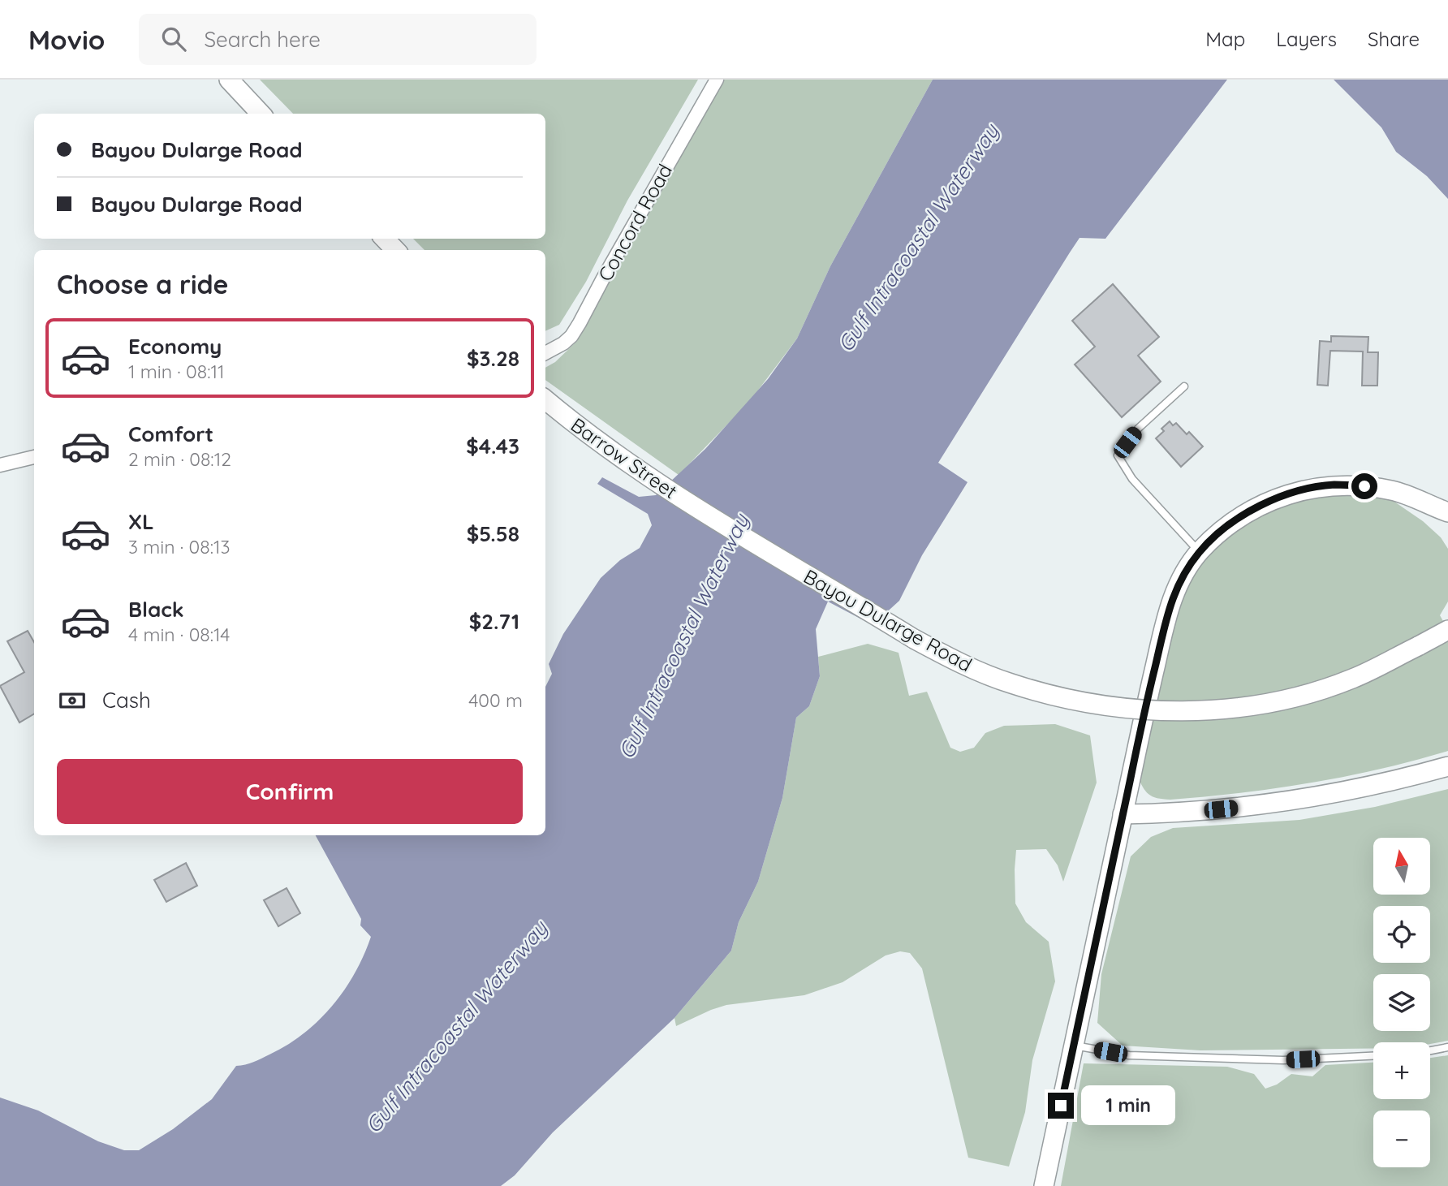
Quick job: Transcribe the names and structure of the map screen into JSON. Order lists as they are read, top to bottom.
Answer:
{
  "streets": {
    "main road": ["Barrow Street", "Bayou Dularge Road"],
    "street": ["Concord Road"]
  },
  "crossings": [
    ["Barrow Street", "Bayou Dularge Road"]
  ],
  "water": ["Gulf Intracoastal Waterway"],
  "north": "top",
  "page": {
    "header": "Movio",
    "search": "Search here",
    "nav": ["Map", "Layers", "Share"],
    "banner": ["Bayou Dularge Road", "Bayou Dularge Road"],
    "heading": "Choose a ride",
    "list": [
      {
        "name": "Economy",
        "note": "1 min · 08:11",
        "value": "$3.28"
      },
      {
        "name": "Comfort",
        "note": "2 min · 08:12",
        "value": "$4.43"
      },
      {
        "name": "XL",
        "note": "3 min · 08:13",
        "value": "$5.58"
      },
      {
        "name": "Black",
        "note": "4 min · 08:14",
        "value": "$2.71"
      }
    ],
    "pay": ["Cash", "400 m"],
    "buttons": "Confirm",
    "map_buttons": ["+", "−"],
    "bubble": "1 min"
  }
}
